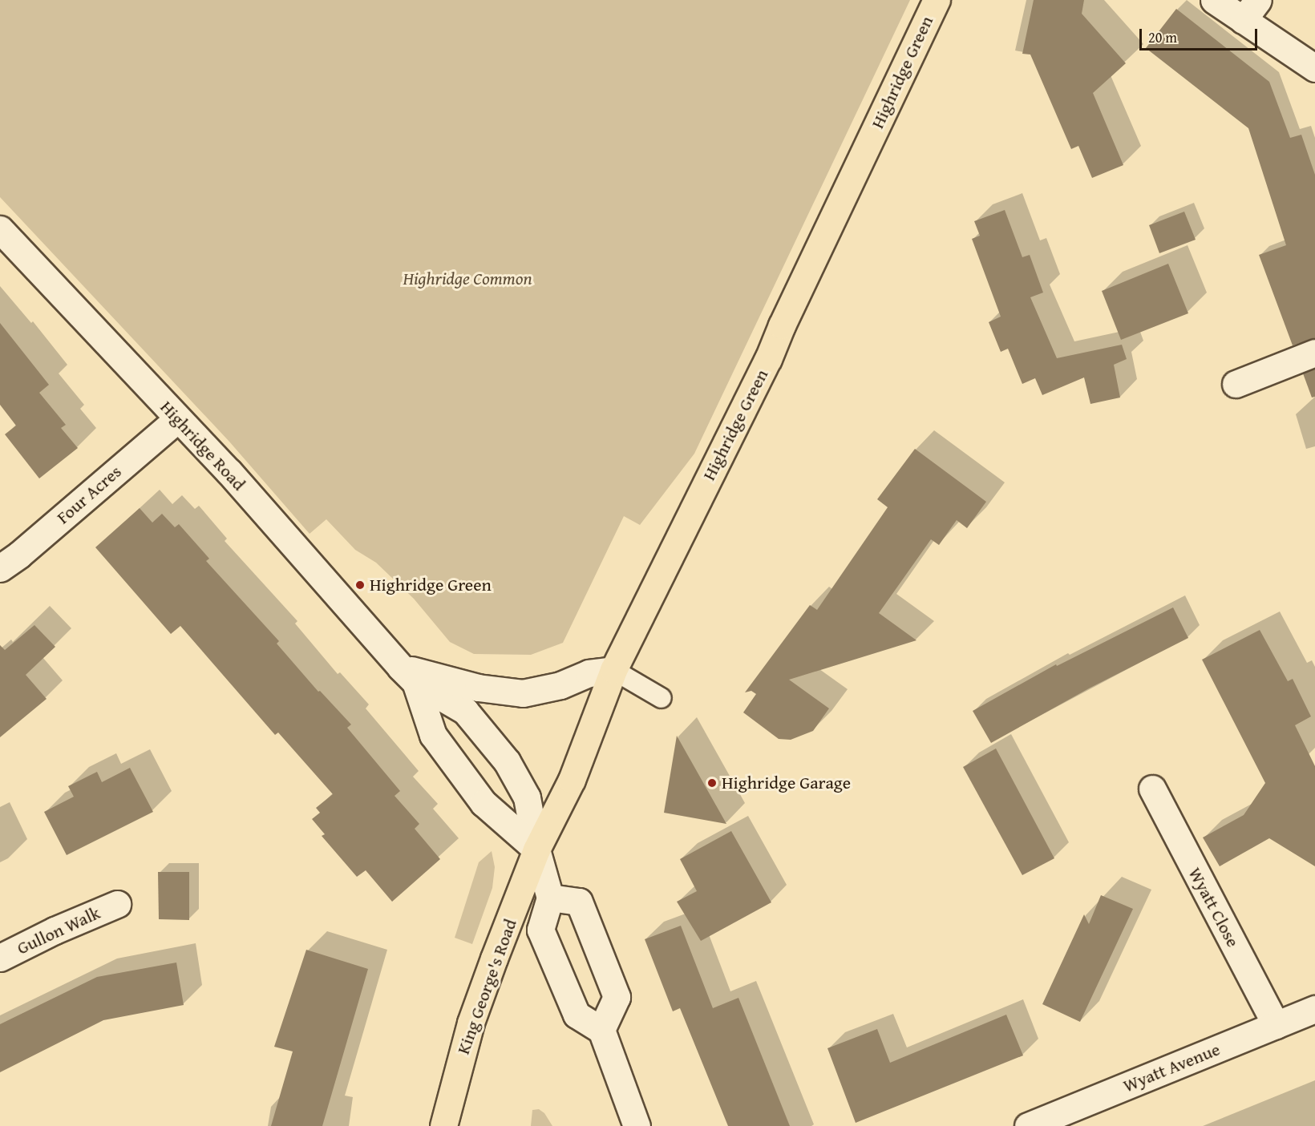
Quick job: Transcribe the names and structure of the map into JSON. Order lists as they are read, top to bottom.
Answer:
{
  "streets": {
    "highway": ["Highridge Green", "King George's Road"],
    "street": [
      "Highridge Road",
      "Four Acres",
      "Wyatt Close",
      "Gullon Walk",
      "Wyatt Avenue"
    ]
  },
  "crossings": [
    ["Highridge Green", "Highridge Road"],
    ["Highridge Green", "King George's Road"],
    ["Highridge Road", "Four Acres"],
    ["Highridge Road", "King George's Road"],
    ["Wyatt Close", "Wyatt Avenue"]
  ],
  "parks": ["Highridge Common"],
  "places": ["Highridge Green", "Highridge Garage"],
  "scale_bar": "20 m"
}
